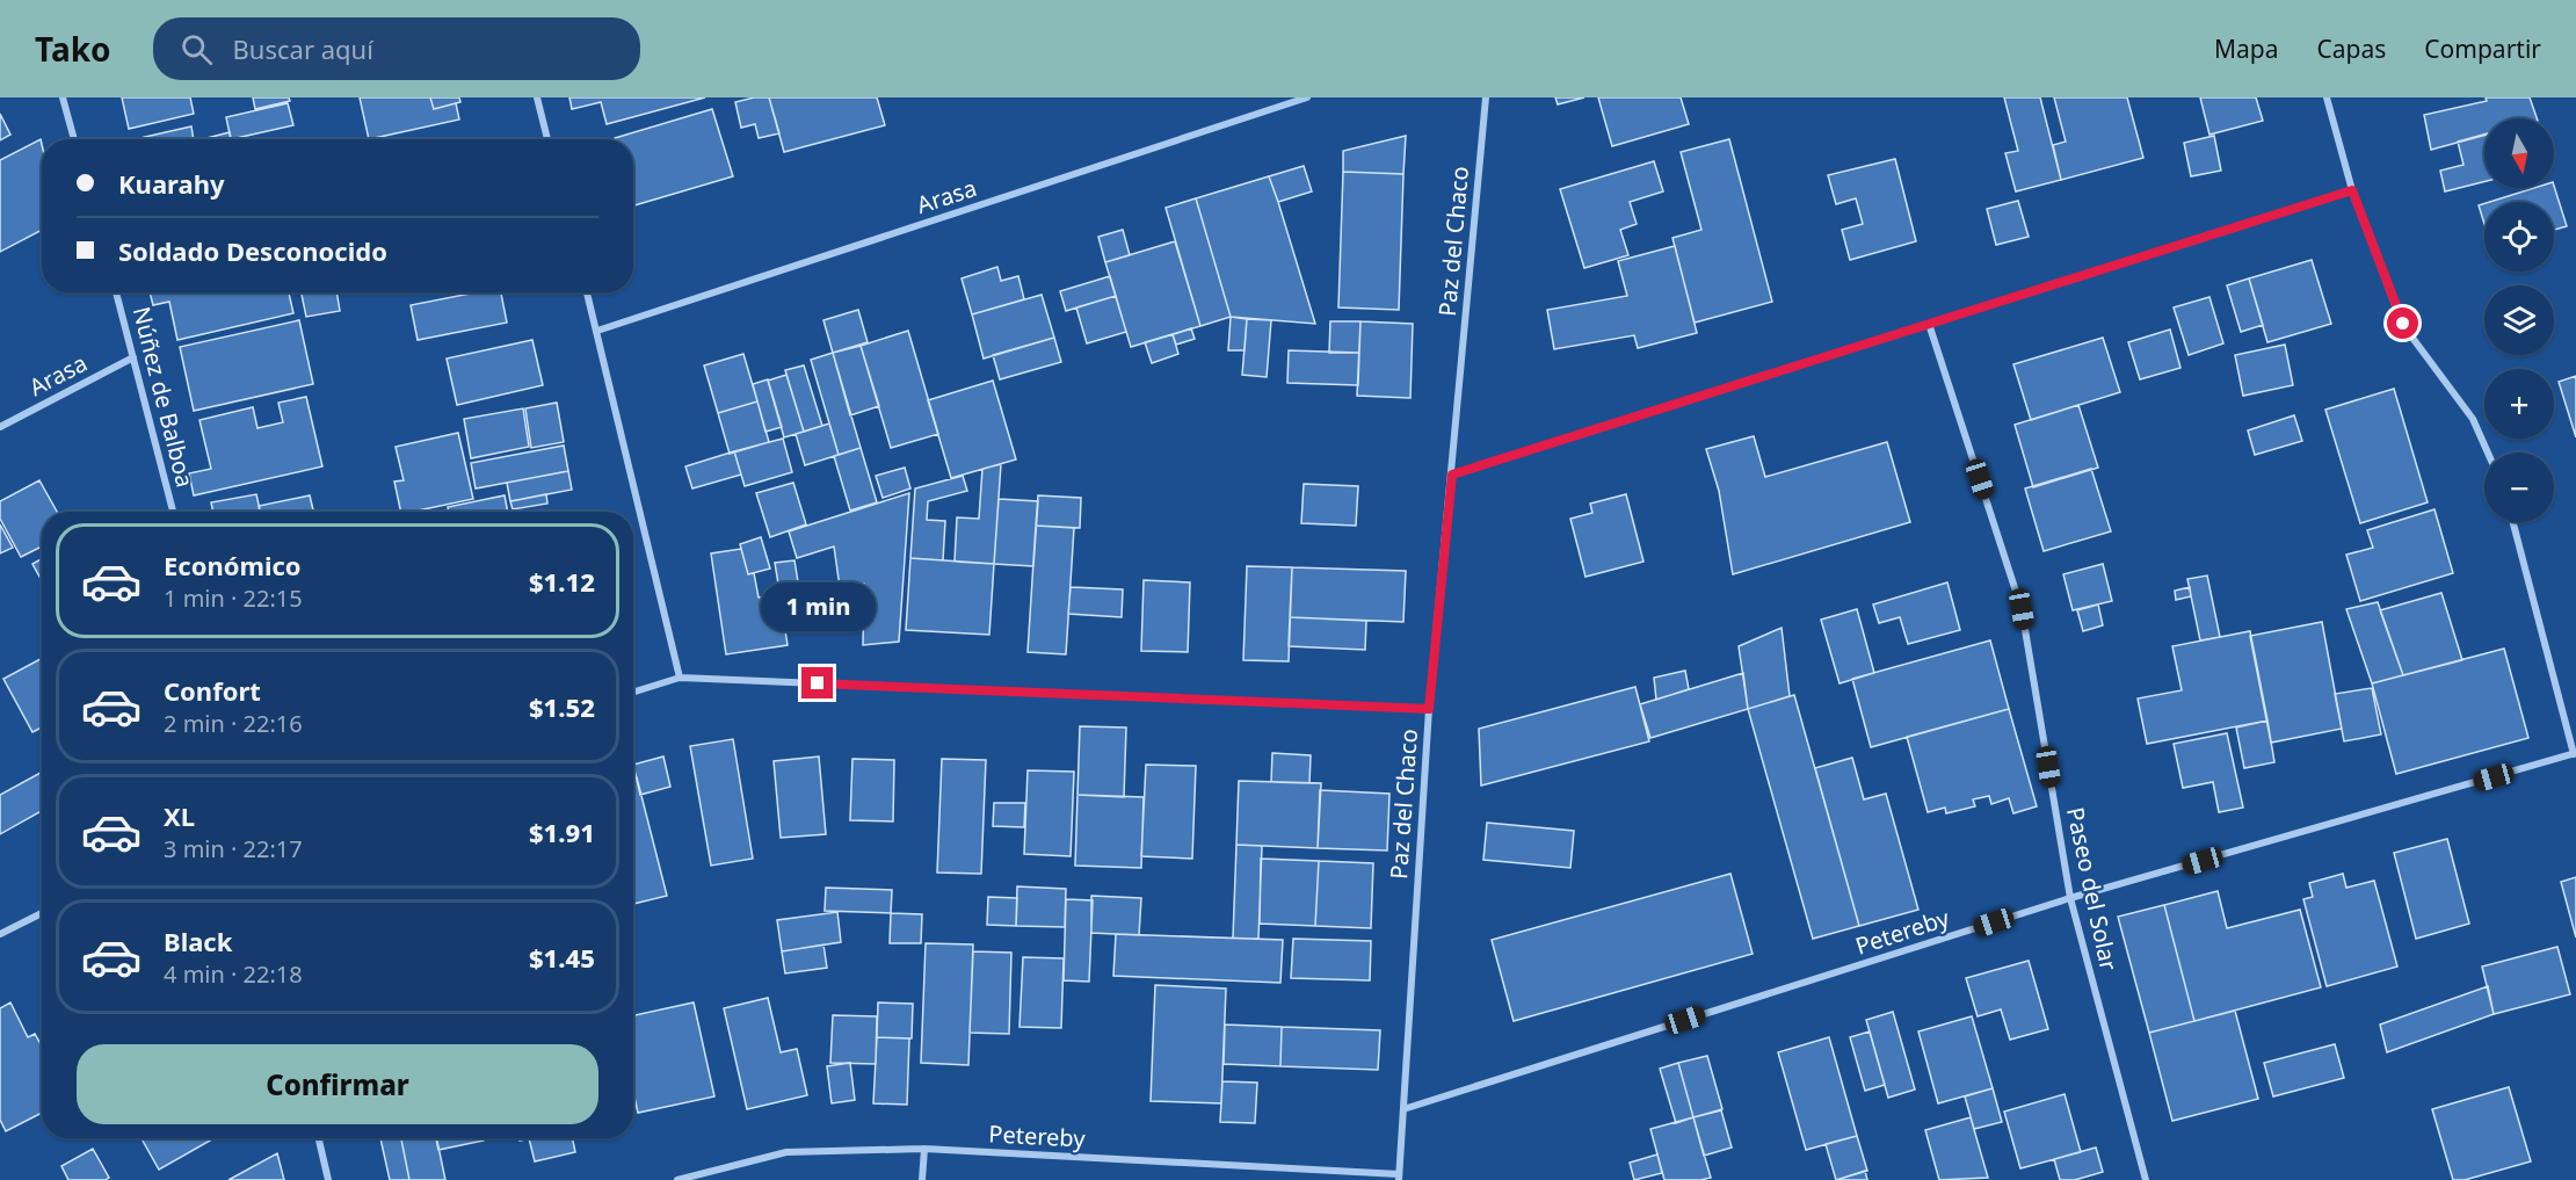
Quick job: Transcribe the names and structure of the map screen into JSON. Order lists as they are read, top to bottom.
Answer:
{
  "streets": {
    "street": [
      "Arasa",
      "Paz del Chaco",
      "Núñez de Balboa",
      "Paseo del Solar",
      "Petereby"
    ]
  },
  "crossings": [
    ["Arasa", "Núñez de Balboa"],
    ["Paz del Chaco", "Petereby"],
    ["Paseo del Solar", "Petereby"]
  ],
  "north": "bottom",
  "page": {
    "header": "Tako",
    "search": "Buscar aquí",
    "nav": ["Mapa", "Capas", "Compartir"],
    "map_buttons": ["+", "−"],
    "banner": ["Kuarahy", "Soldado Desconocido"],
    "list": [
      {
        "name": "Económico",
        "note": "1 min · 22:15",
        "value": "$1.12"
      },
      {
        "name": "Confort",
        "note": "2 min · 22:16",
        "value": "$1.52"
      },
      {
        "name": "XL",
        "note": "3 min · 22:17",
        "value": "$1.91"
      },
      {
        "name": "Black",
        "note": "4 min · 22:18",
        "value": "$1.45"
      }
    ],
    "bubble": "1 min",
    "buttons": "Confirmar"
  }
}
